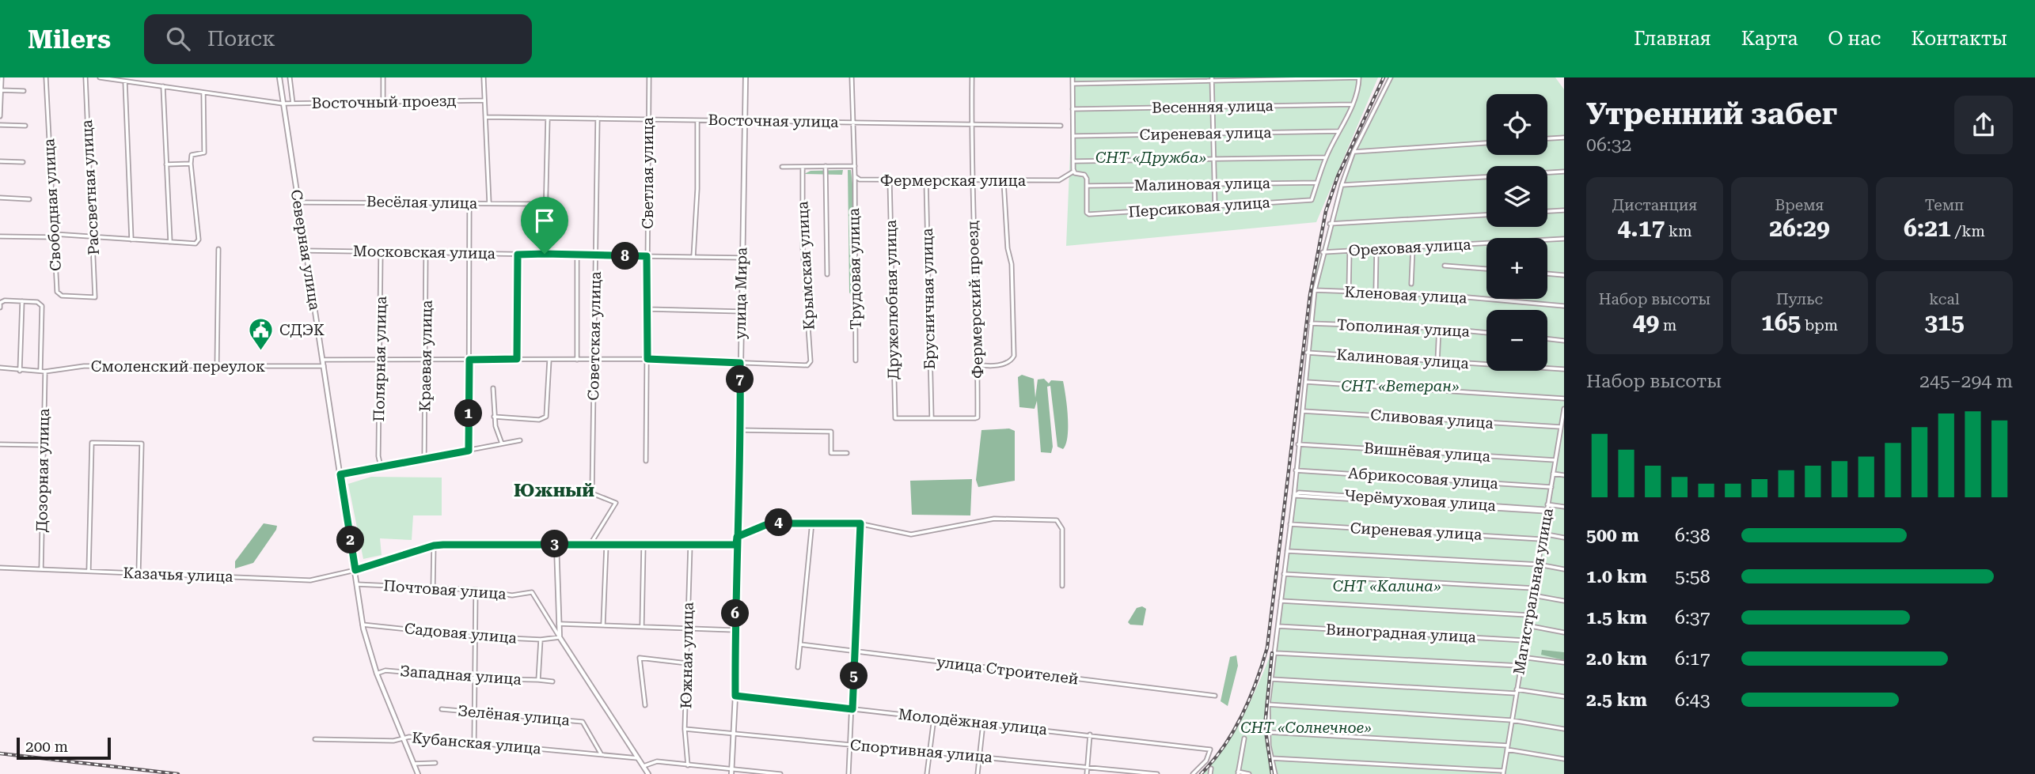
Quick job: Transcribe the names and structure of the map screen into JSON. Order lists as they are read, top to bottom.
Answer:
{
  "streets": {
    "street": [
      "Восточный проезд",
      "Весенняя улица",
      "Восточная улица",
      "Сиреневая улица",
      "Светлая улица",
      "Фермерская улица",
      "Малиновая улица",
      "Рассветная улица",
      "Весёлая улица",
      "Свободная улица",
      "Персиковая улица",
      "Ореховая улица",
      "Северная улица",
      "Московская улица",
      "Крымская улица",
      "Трудовая улица",
      "улица Мира",
      "Кленовая улица",
      "Брусничная улица",
      "Дружелюбная улица",
      "Фермерский проезд",
      "Тополиная улица",
      "Советская улица",
      "Краевая улица",
      "Полярная улица",
      "Калиновая улица",
      "Смоленский переулок",
      "Сливовая улица",
      "Вишнёвая улица",
      "Дозорная улица",
      "Абрикосовая улица",
      "Казачья улица",
      "Почтовая улица",
      "Магистральная улица",
      "Садовая улица",
      "Виноградная улица",
      "Южная улица",
      "улица Строителей",
      "Западная улица",
      "Зелёная улица",
      "Молодёжная улица",
      "Кубанская улица",
      "Спортивная улица"
    ]
  },
  "crossings": [
    ["Восточный проезд", "Северная улица"],
    ["Восточная улица", "Светлая улица"],
    ["Восточная улица", "улица Мира"],
    ["Восточная улица", "Фермерский проезд"],
    ["Восточная улица", "Советская улица"],
    ["Сиреневая улица", "Магистральная улица"],
    ["Светлая улица", "Московская улица"],
    ["Фермерская улица", "Трудовая улица"],
    ["Фермерская улица", "Брусничная улица"],
    ["Фермерская улица", "Дружелюбная улица"],
    ["Фермерская улица", "Фермерский проезд"],
    ["Малиновая улица", "Персиковая улица"],
    ["Рассветная улица", "Свободная улица"],
    ["Весёлая улица", "Северная улица"],
    ["Северная улица", "Московская улица"],
    ["Северная улица", "Смоленский переулок"],
    ["Северная улица", "Казачья улица"],
    ["Северная улица", "Почтовая улица"],
    ["Северная улица", "Садовая улица"],
    ["Северная улица", "Западная улица"],
    ["Северная улица", "Кубанская улица"],
    ["Московская улица", "улица Мира"],
    ["Московская улица", "Советская улица"],
    ["Московская улица", "Краевая улица"],
    ["Московская улица", "Полярная улица"],
    ["Крымская улица", "улица Мира"],
    ["улица Мира", "Молодёжная улица"],
    ["улица Мира", "Спортивная улица"],
    ["Брусничная улица", "Дружелюбная улица"],
    ["Брусничная улица", "Фермерский проезд"],
    ["Дружелюбная улица", "Фермерский проезд"],
    ["Смоленский переулок", "Дозорная улица"],
    ["Сливовая улица", "Магистральная улица"],
    ["Вишнёвая улица", "Магистральная улица"],
    ["Дозорная улица", "Казачья улица"],
    ["Абрикосовая улица", "Магистральная улица"],
    ["Почтовая улица", "Садовая улица"],
    ["Магистральная улица", "Виноградная улица"],
    ["Садовая улица", "Западная улица"],
    ["Южная улица", "Спортивная улица"],
    ["Зелёная улица", "Кубанская улица"]
  ],
  "districts": ["Южный"],
  "parks": [
    "СНТ «Дружба»",
    "СНТ «Ветеран»",
    "СНТ «Калина»",
    "СНТ «Солнечное»"
  ],
  "places": {
    "public building": ["СДЭК"]
  },
  "scale_bar": "200 m",
  "page": {
    "header": "Milers",
    "search": "Поиск",
    "nav": [
      "Главная",
      "Карта",
      "О нас",
      "Контакты"
    ],
    "heading": ["Утренний забег", "06:32"],
    "map_buttons": ["+", "−"],
    "stats": [
      ["Дистанция", "4.17 km"],
      ["Время", "26:29"],
      ["Темп", "6:21 /km"],
      ["Набор высоты", "49 m"],
      ["Пульс", "165 bpm"],
      ["kcal", "315"]
    ],
    "pins": [
      "8",
      "7",
      "1",
      "4",
      "2",
      "3",
      "6",
      "5"
    ],
    "chart": ["Набор высоты", "245–294 m"],
    "list": [
      {
        "name": "500 m",
        "note": "6:38"
      },
      {
        "name": "1.0 km",
        "note": "5:58"
      },
      {
        "name": "1.5 km",
        "note": "6:37"
      },
      {
        "name": "2.0 km",
        "note": "6:17"
      },
      {
        "name": "2.5 km",
        "note": "6:43"
      }
    ],
    "scale": "200 m"
  }
}
